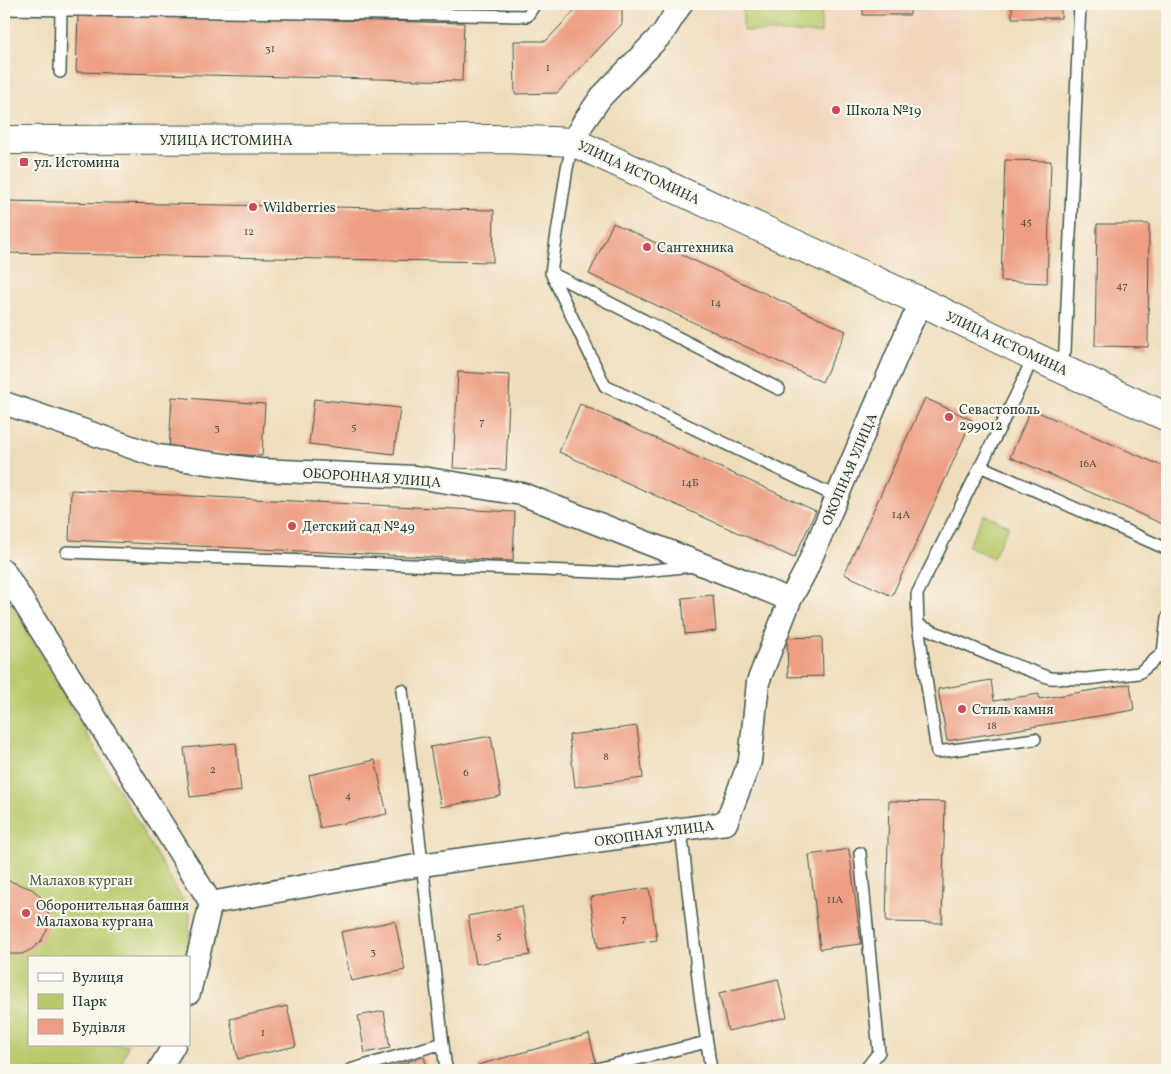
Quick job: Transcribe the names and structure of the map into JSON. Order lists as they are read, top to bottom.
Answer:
{
  "streets": {
    "main road": ["УЛИЦА ИСТОМИНА"],
    "street": ["ОКОПНАЯ УЛИЦА", "ОБОРОННАЯ УЛИЦА"]
  },
  "crossings": [
    ["УЛИЦА ИСТОМИНА", "ОКОПНАЯ УЛИЦА"],
    ["ОКОПНАЯ УЛИЦА", "ОБОРОННАЯ УЛИЦА"]
  ],
  "parks": ["Малахов курган"],
  "places": {
    "other": [
      "Школа №19",
      "Wildberries",
      "Сантехника",
      "Севастополь 299012",
      "Детский сад №49",
      "Стиль камня",
      "Оборонительная башня Малахова кургана"
    ],
    "transit": ["ул. Истомина"]
  },
  "house_numbers": [
    "31",
    "1",
    "45",
    "12",
    "47",
    "14",
    "7",
    "5",
    "3",
    "16А",
    "14Б",
    "14А",
    "18",
    "8",
    "2",
    "6",
    "4",
    "11А",
    "7",
    "5",
    "3",
    "1"
  ],
  "legend": ["Вулиця", "Парк", "Будівля"]
}
